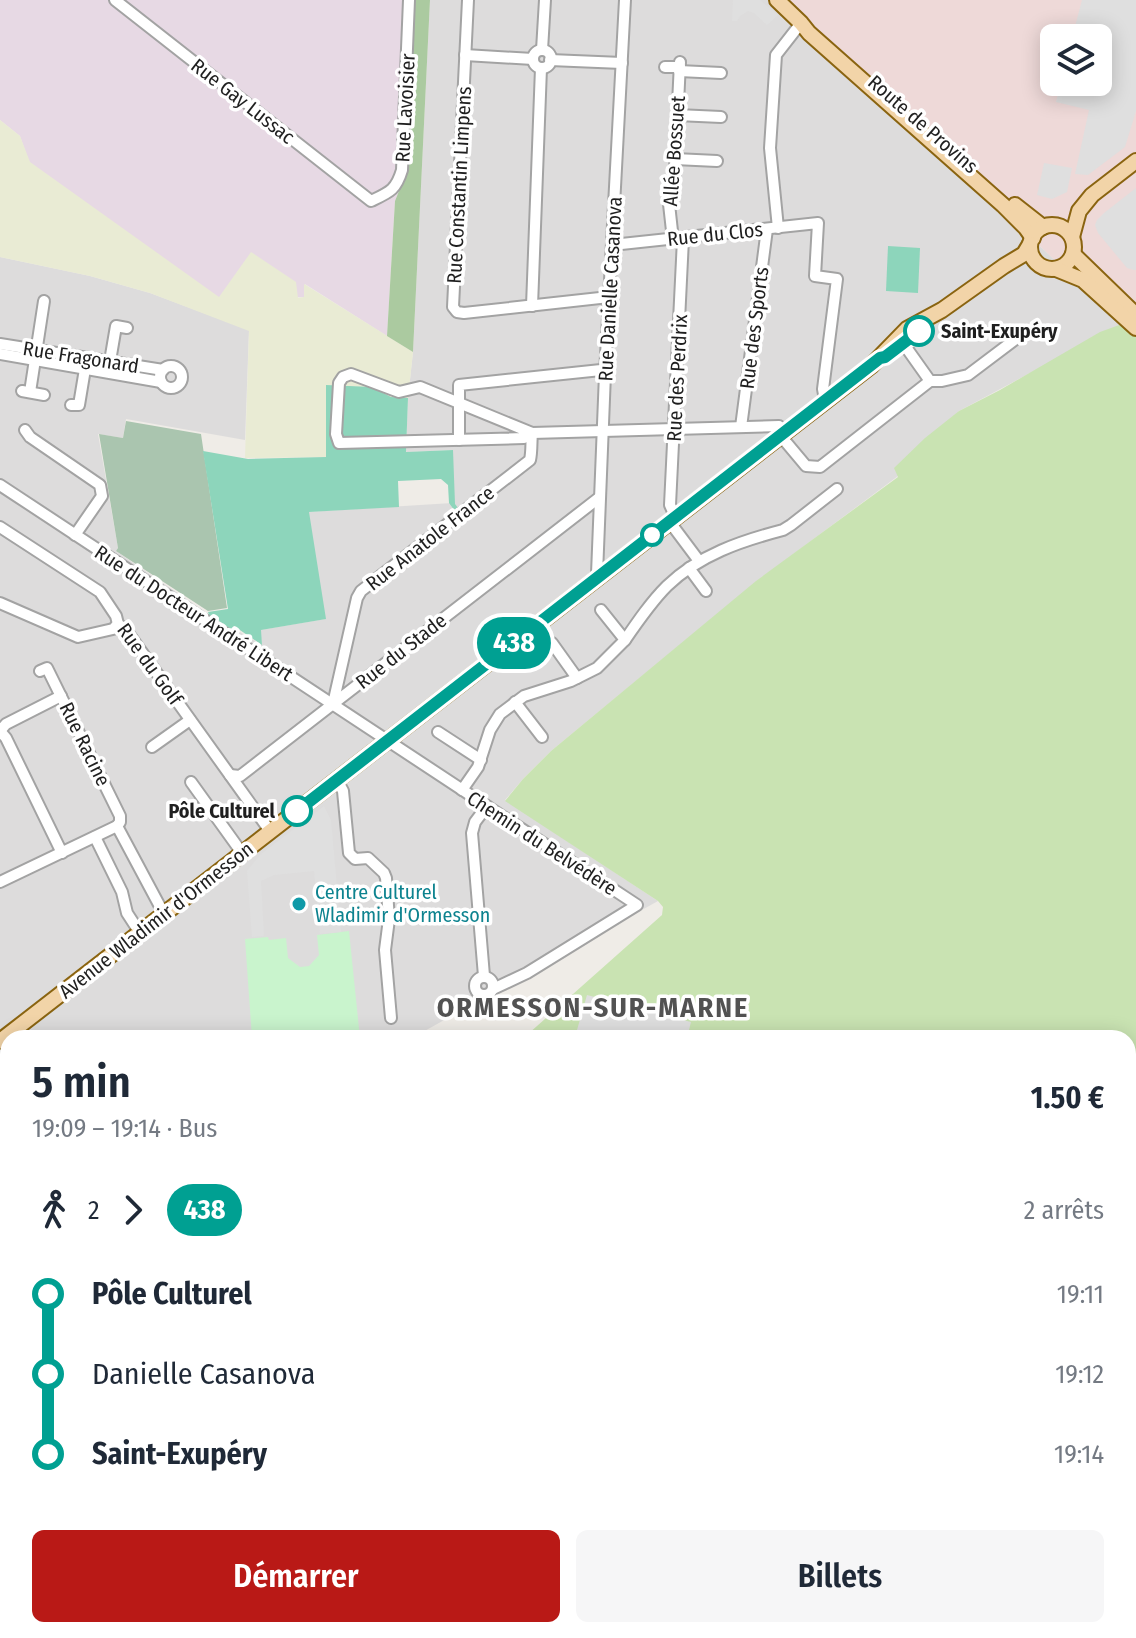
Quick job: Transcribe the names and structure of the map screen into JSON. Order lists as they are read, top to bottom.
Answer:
{
  "streets": {
    "main road": ["Route de Provins", "Avenue Wladimir d'Ormesson"],
    "street": [
      "Rue Gay Lussac",
      "Rue Lavoisier",
      "Allée Bossuet",
      "Rue Constantin Limpens",
      "Rue du Clos",
      "Rue Danielle Casanova",
      "Rue des Sports",
      "Rue Fragonard",
      "Rue des Perdrix",
      "Rue Anatole France",
      "Rue du Docteur André Libert",
      "Rue du Stade",
      "Rue du Golf",
      "Rue Racine",
      "Chemin du Belvédère"
    ]
  },
  "crossings": [
    ["Rue Gay Lussac", "Rue Lavoisier"],
    ["Route de Provins", "Rue des Sports"],
    ["Allée Bossuet", "Rue du Clos"],
    ["Allée Bossuet", "Rue des Perdrix"],
    ["Rue Constantin Limpens", "Rue Danielle Casanova"],
    ["Rue du Clos", "Rue Danielle Casanova"],
    ["Rue du Clos", "Rue des Sports"],
    ["Rue du Clos", "Rue des Perdrix"],
    ["Rue du Clos", "Avenue Wladimir d'Ormesson"],
    ["Rue Danielle Casanova", "Rue du Stade"],
    ["Rue Danielle Casanova", "Avenue Wladimir d'Ormesson"],
    ["Rue des Perdrix", "Avenue Wladimir d'Ormesson"],
    ["Rue Anatole France", "Rue du Docteur André Libert"],
    ["Rue Anatole France", "Rue du Stade"],
    ["Rue du Docteur André Libert", "Rue du Stade"],
    ["Rue du Docteur André Libert", "Chemin du Belvédère"],
    ["Rue du Docteur André Libert", "Avenue Wladimir d'Ormesson"],
    ["Rue du Stade", "Rue du Golf"],
    ["Rue du Golf", "Avenue Wladimir d'Ormesson"],
    ["Rue Racine", "Avenue Wladimir d'Ormesson"],
    ["Chemin du Belvédère", "Avenue Wladimir d'Ormesson"]
  ],
  "districts": ["ORMESSON-SUR-MARNE"],
  "places": ["Saint-Exupéry", "Pôle Culturel", "Centre Culturel Wladimir d'Ormesson"],
  "lines": ["bus line 438"],
  "page": {
    "on_map": "438",
    "heading": ["5 min", "19:09 – 19:14 · Bus", "1.50 €"],
    "legs": ["2", "438", "2 arrêts"],
    "list": [
      {
        "name": "Pôle Culturel",
        "value": "19:11"
      },
      {
        "name": "Danielle Casanova",
        "value": "19:12"
      },
      {
        "name": "Saint-Exupéry",
        "value": "19:14"
      }
    ],
    "buttons": ["Démarrer", "Billets"]
  }
}
